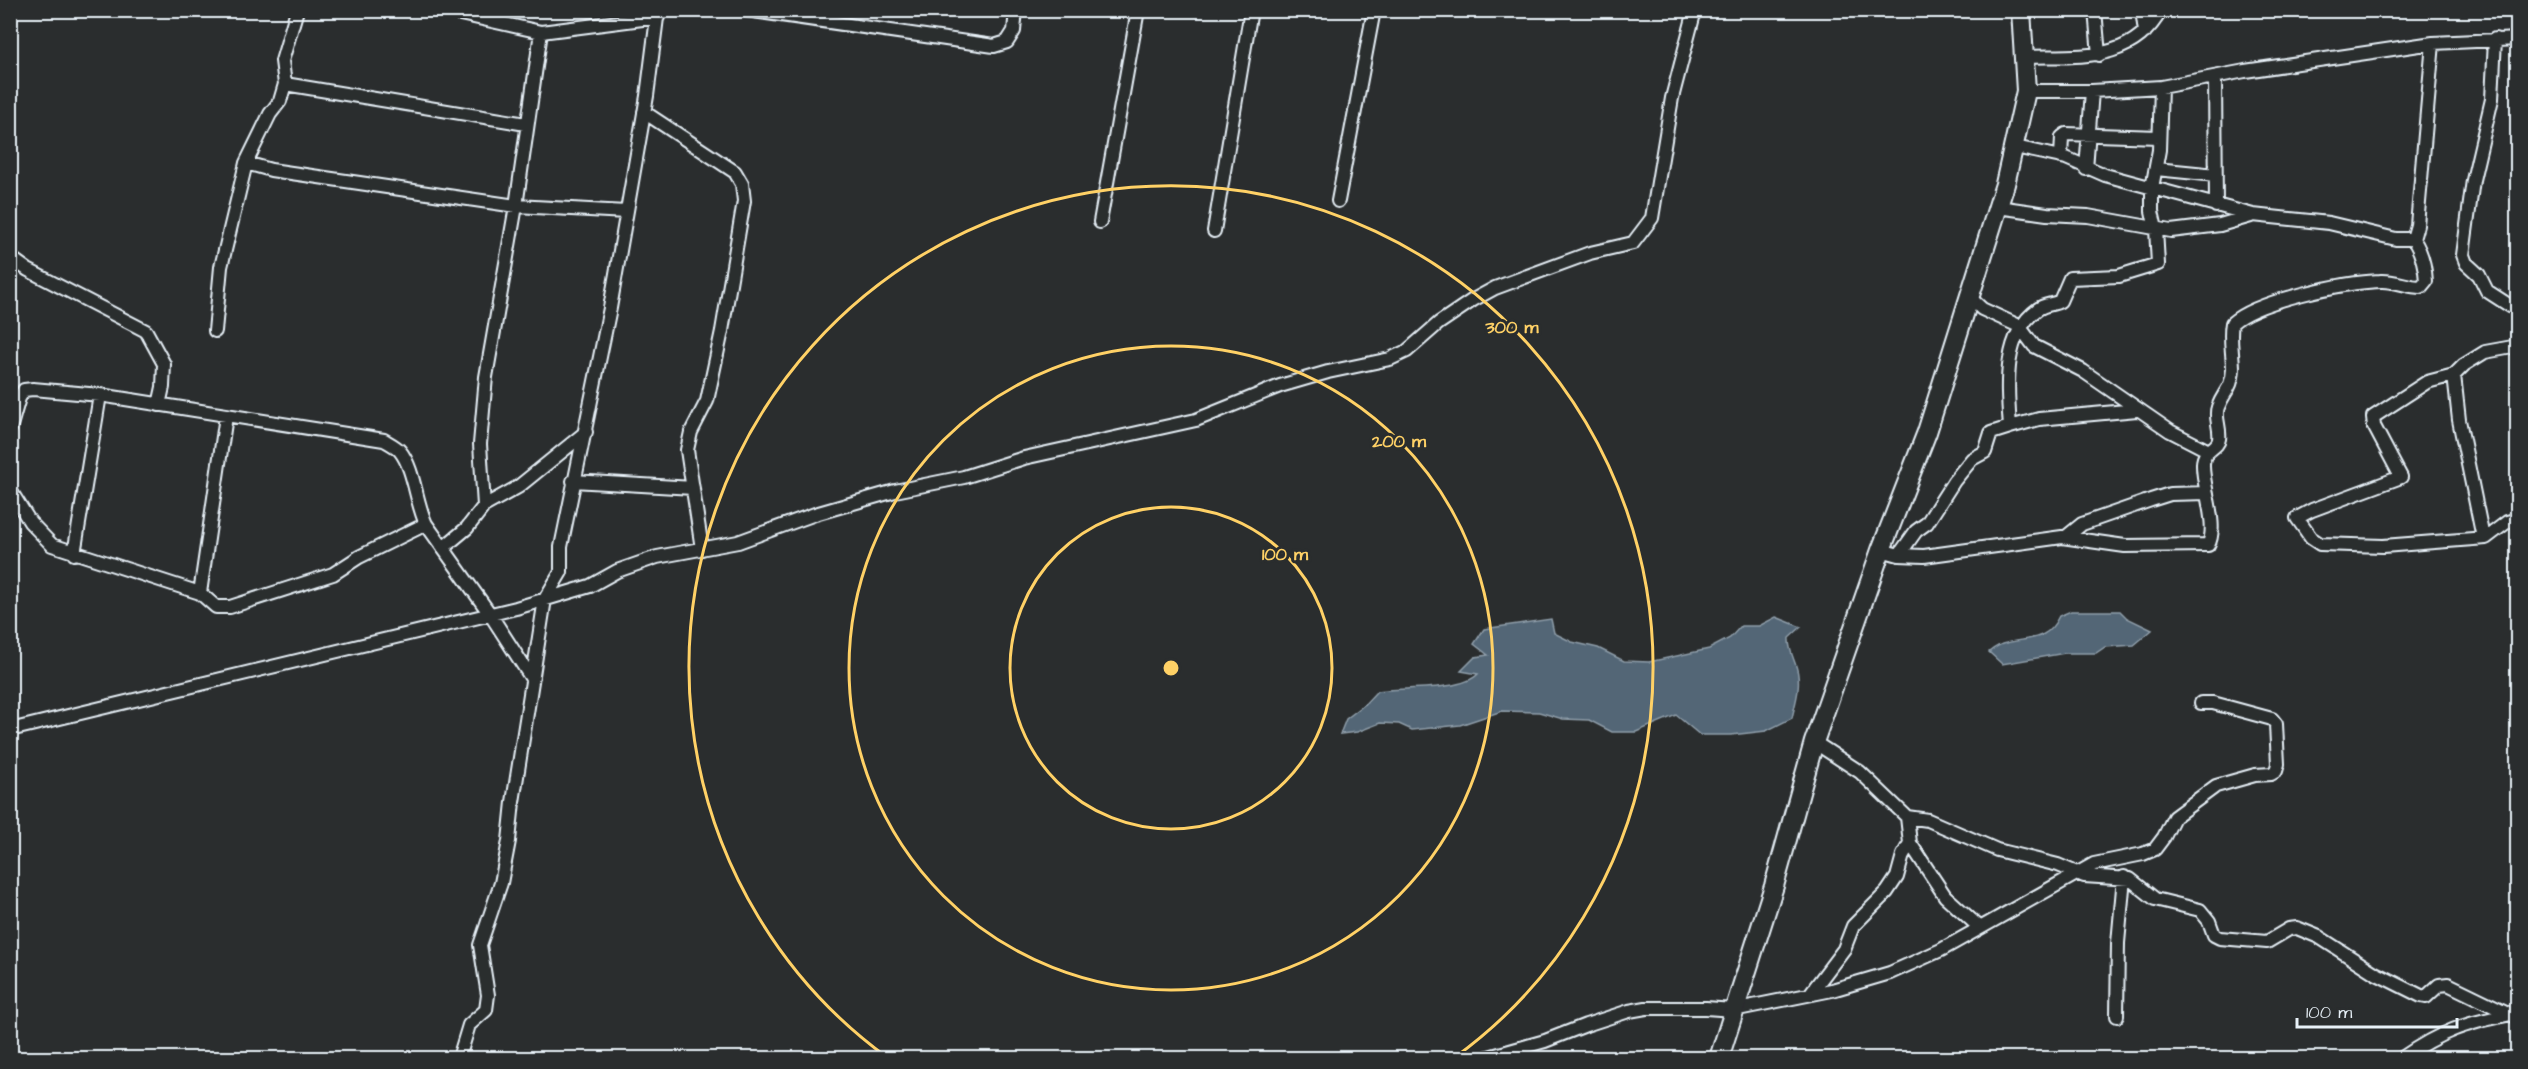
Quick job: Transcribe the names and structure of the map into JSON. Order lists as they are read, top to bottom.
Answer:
{
  "scale_bar": "100 m",
  "rings": ["300 m", "200 m", "100 m"]
}
